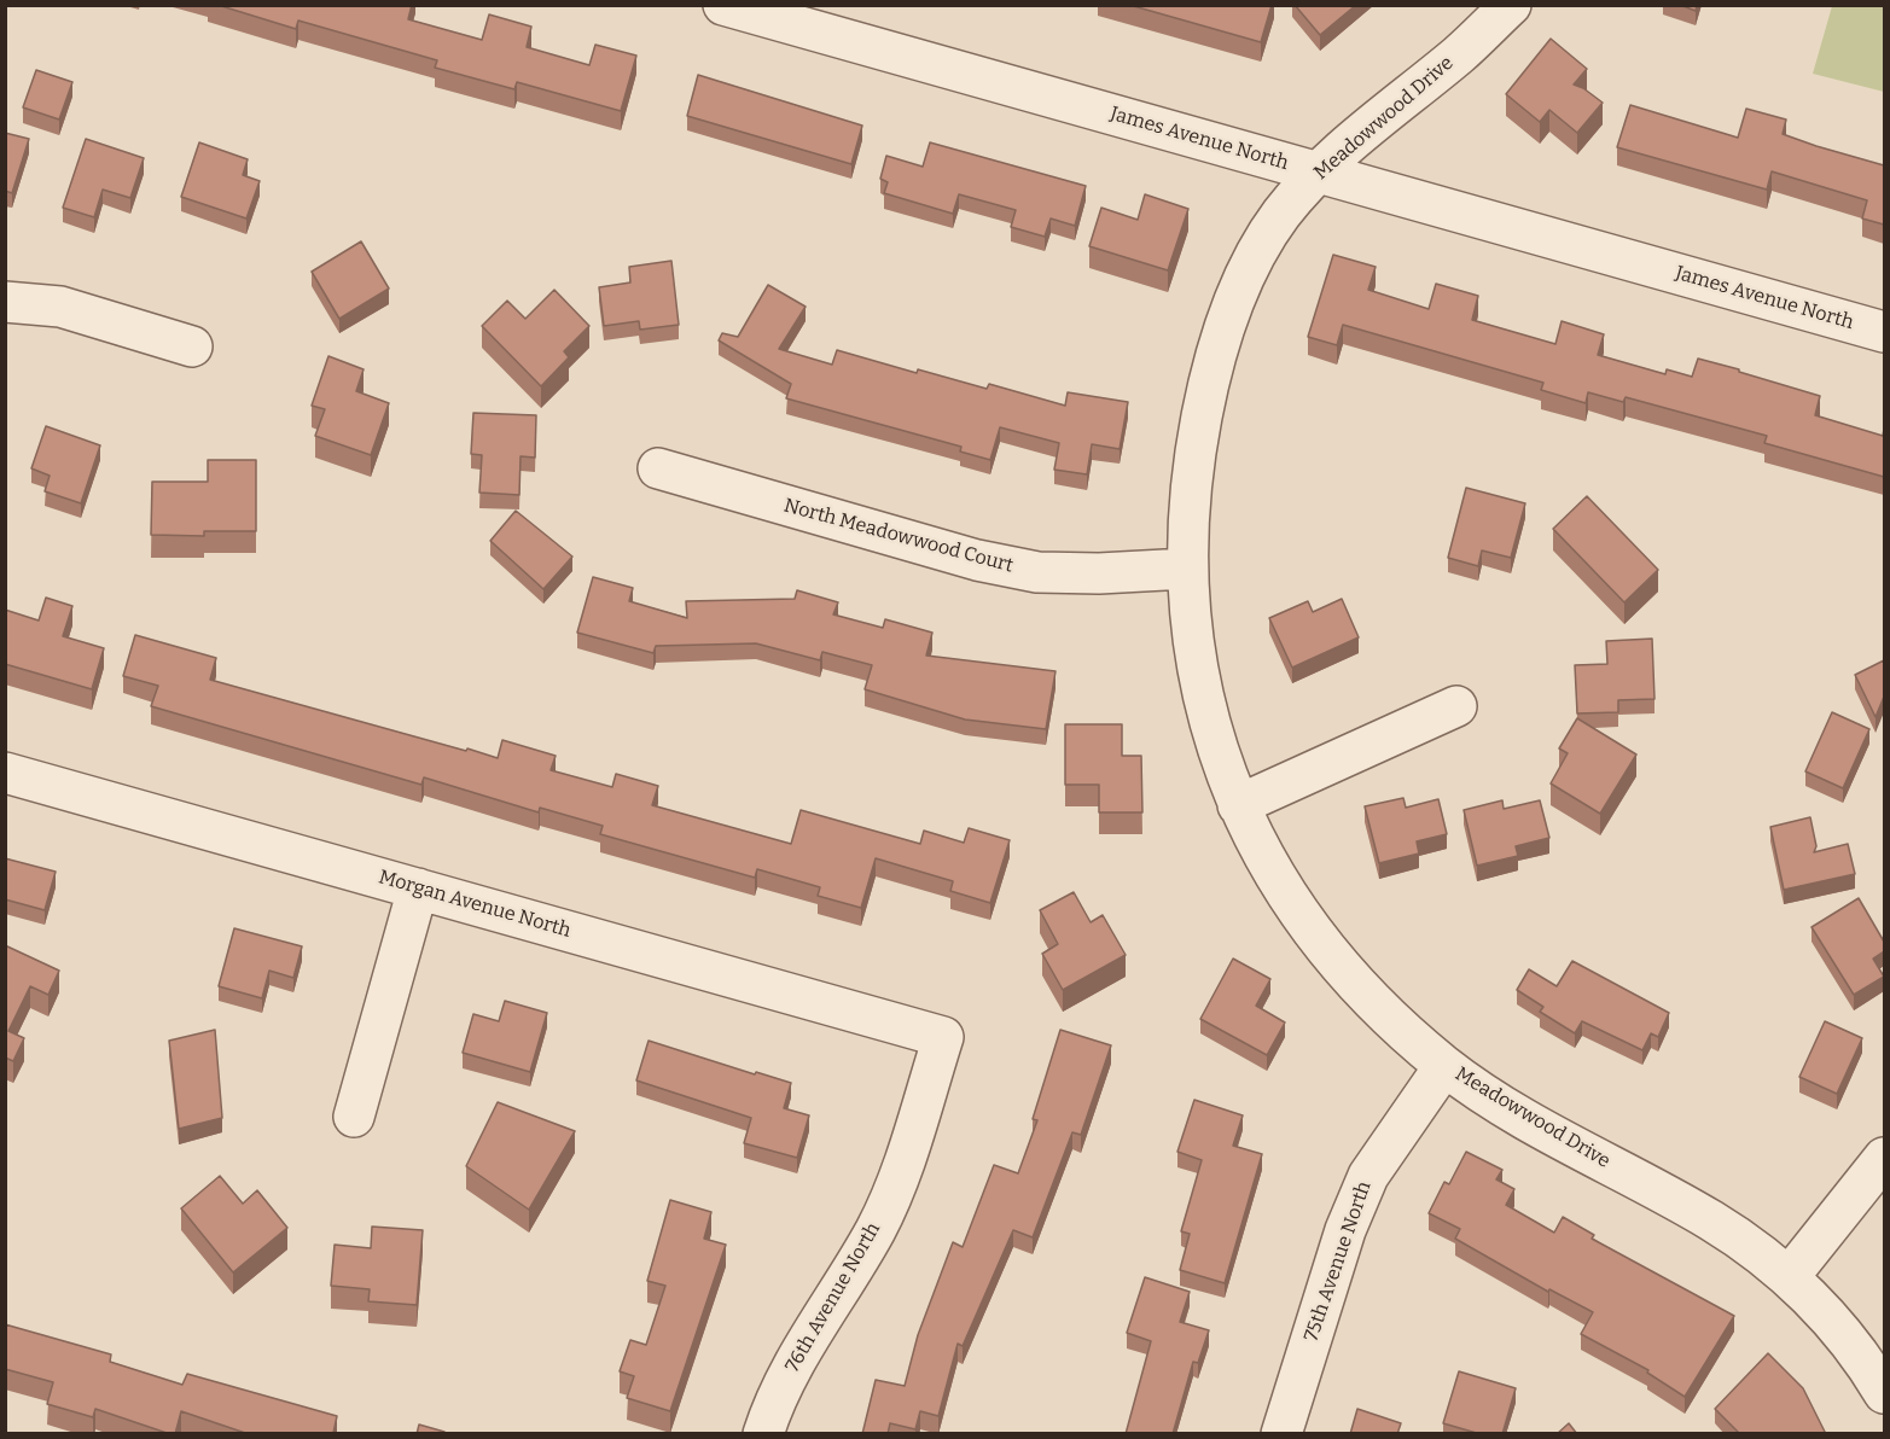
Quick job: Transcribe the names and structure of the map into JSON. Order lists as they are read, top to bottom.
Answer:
{
  "streets": {
    "street": [
      "Meadowwood Drive",
      "James Avenue North",
      "North Meadowwood Court",
      "Morgan Avenue North",
      "75th Avenue North",
      "76th Avenue North"
    ]
  },
  "crossings": [
    ["Meadowwood Drive", "James Avenue North"],
    ["Meadowwood Drive", "North Meadowwood Court"],
    ["Meadowwood Drive", "75th Avenue North"],
    ["Morgan Avenue North", "76th Avenue North"]
  ]
}
